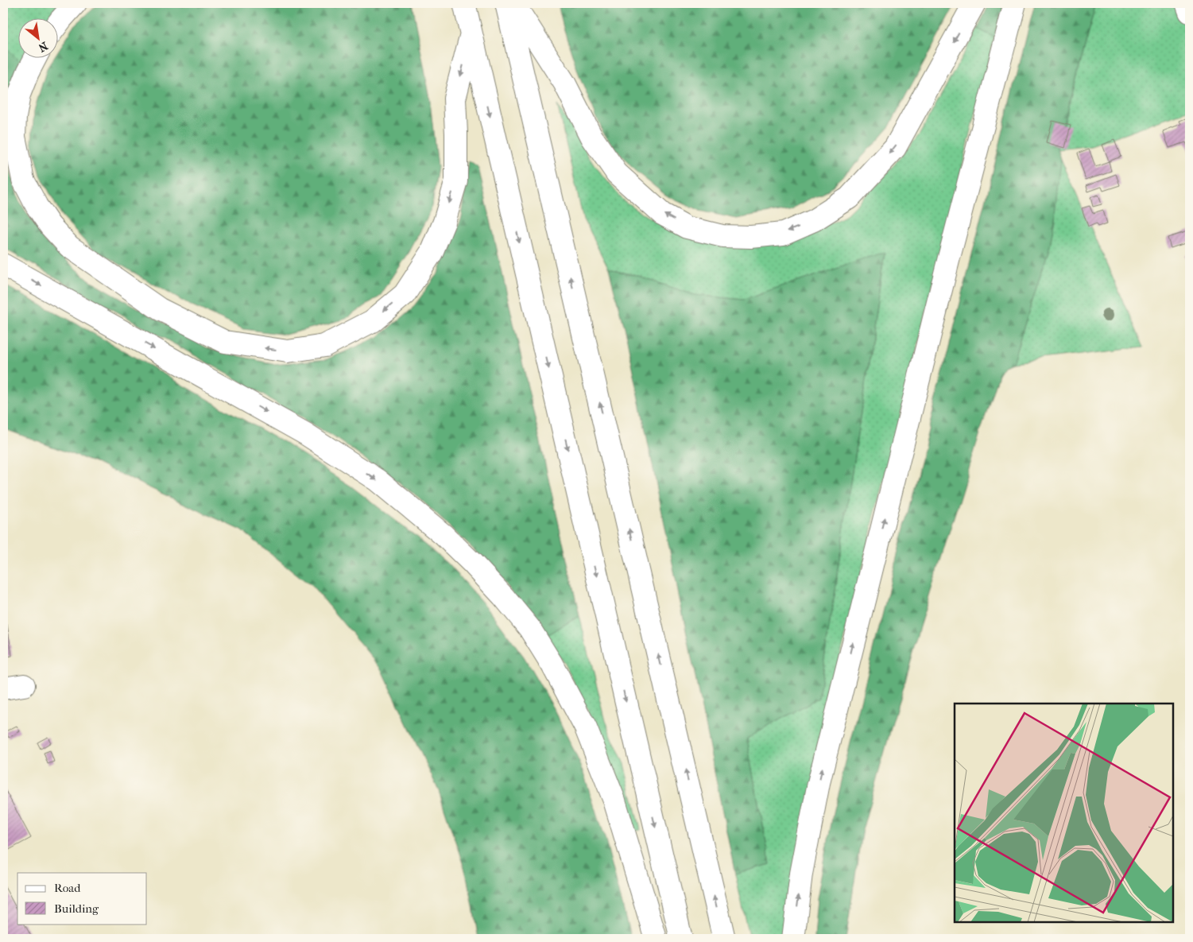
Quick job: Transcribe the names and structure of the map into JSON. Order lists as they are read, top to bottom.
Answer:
{
  "legend": ["Road", "Building"],
  "north": "bottom right"
}
